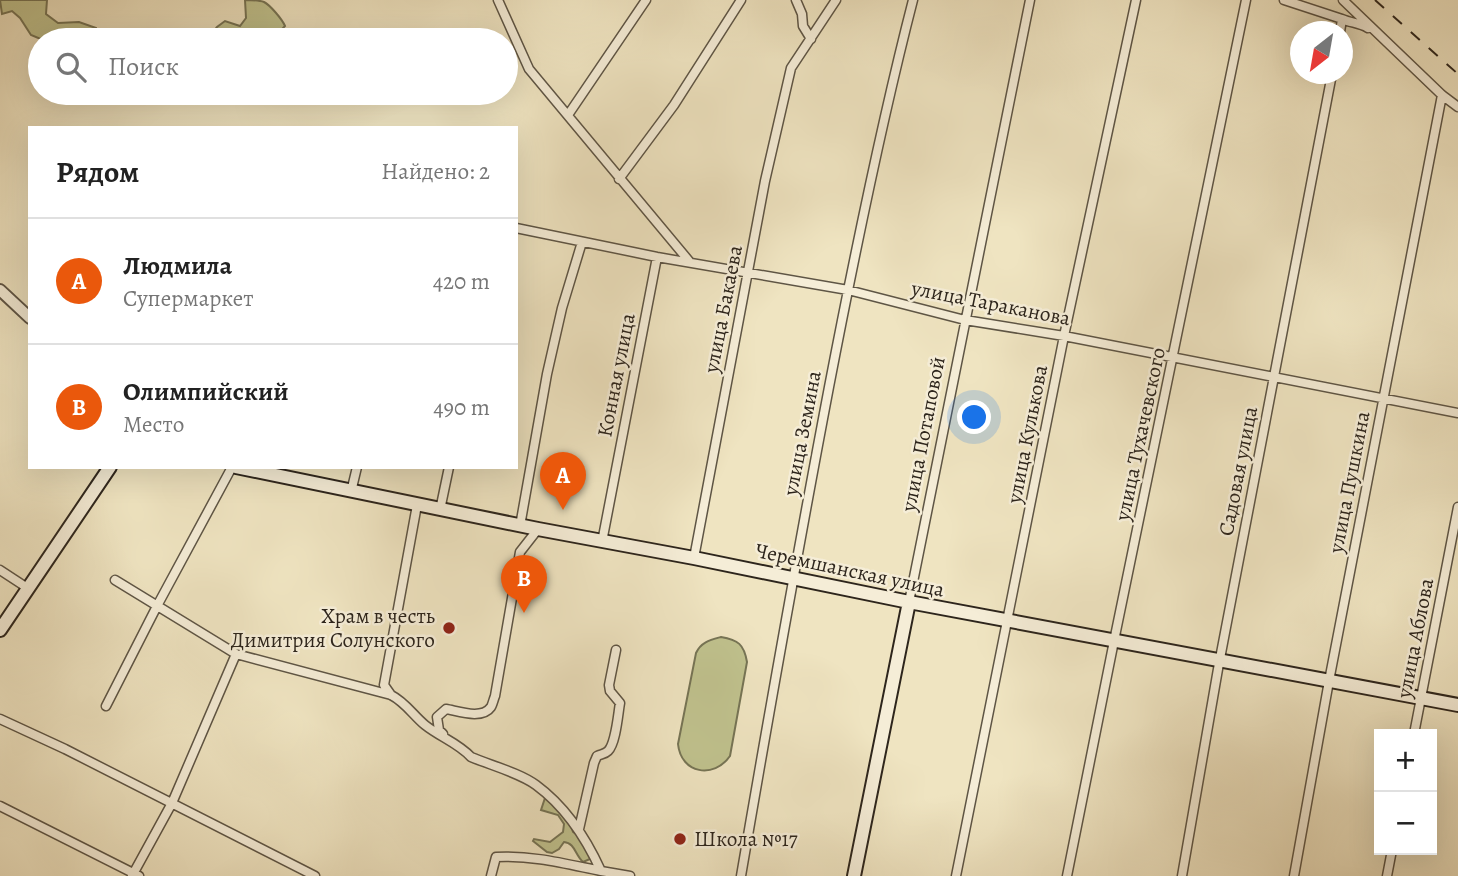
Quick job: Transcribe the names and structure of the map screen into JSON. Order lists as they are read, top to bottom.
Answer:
{
  "streets": {
    "main road": ["улица Потаповой", "Черемшанская улица"],
    "street": [
      "улица Тараканова",
      "улица Бакаева",
      "Конная улица",
      "улица Земина",
      "улица Кулькова",
      "улица Тухачевского",
      "Садовая улица",
      "улица Пушкина",
      "улица Аблова"
    ]
  },
  "crossings": [
    ["улица Тараканова", "улица Бакаева"],
    ["улица Тараканова", "Конная улица"],
    ["улица Тараканова", "улица Земина"],
    ["улица Тараканова", "улица Потаповой"],
    ["улица Тараканова", "улица Кулькова"],
    ["улица Тараканова", "улица Тухачевского"],
    ["улица Тараканова", "Садовая улица"],
    ["улица Тараканова", "улица Пушкина"],
    ["улица Бакаева", "Черемшанская улица"],
    ["Конная улица", "Черемшанская улица"],
    ["улица Земина", "Черемшанская улица"],
    ["улица Потаповой", "Черемшанская улица"],
    ["улица Кулькова", "Черемшанская улица"],
    ["улица Тухачевского", "Черемшанская улица"],
    ["Садовая улица", "Черемшанская улица"],
    ["улица Пушкина", "Черемшанская улица"],
    ["Черемшанская улица", "улица Аблова"]
  ],
  "places": ["Храм в честь Димитрия Солунского", "Школа №17"],
  "north": "bottom left",
  "page": {
    "search": "Поиск",
    "heading": ["Рядом", "Найдено: 2"],
    "list": [
      {
        "mark": "A",
        "name": "Людмила",
        "note": "Супермаркет",
        "value": "420 m"
      },
      {
        "mark": "B",
        "name": "Олимпийский",
        "note": "Место",
        "value": "490 m"
      }
    ],
    "pins": ["A", "B"],
    "map_buttons": ["+", "−"]
  }
}
